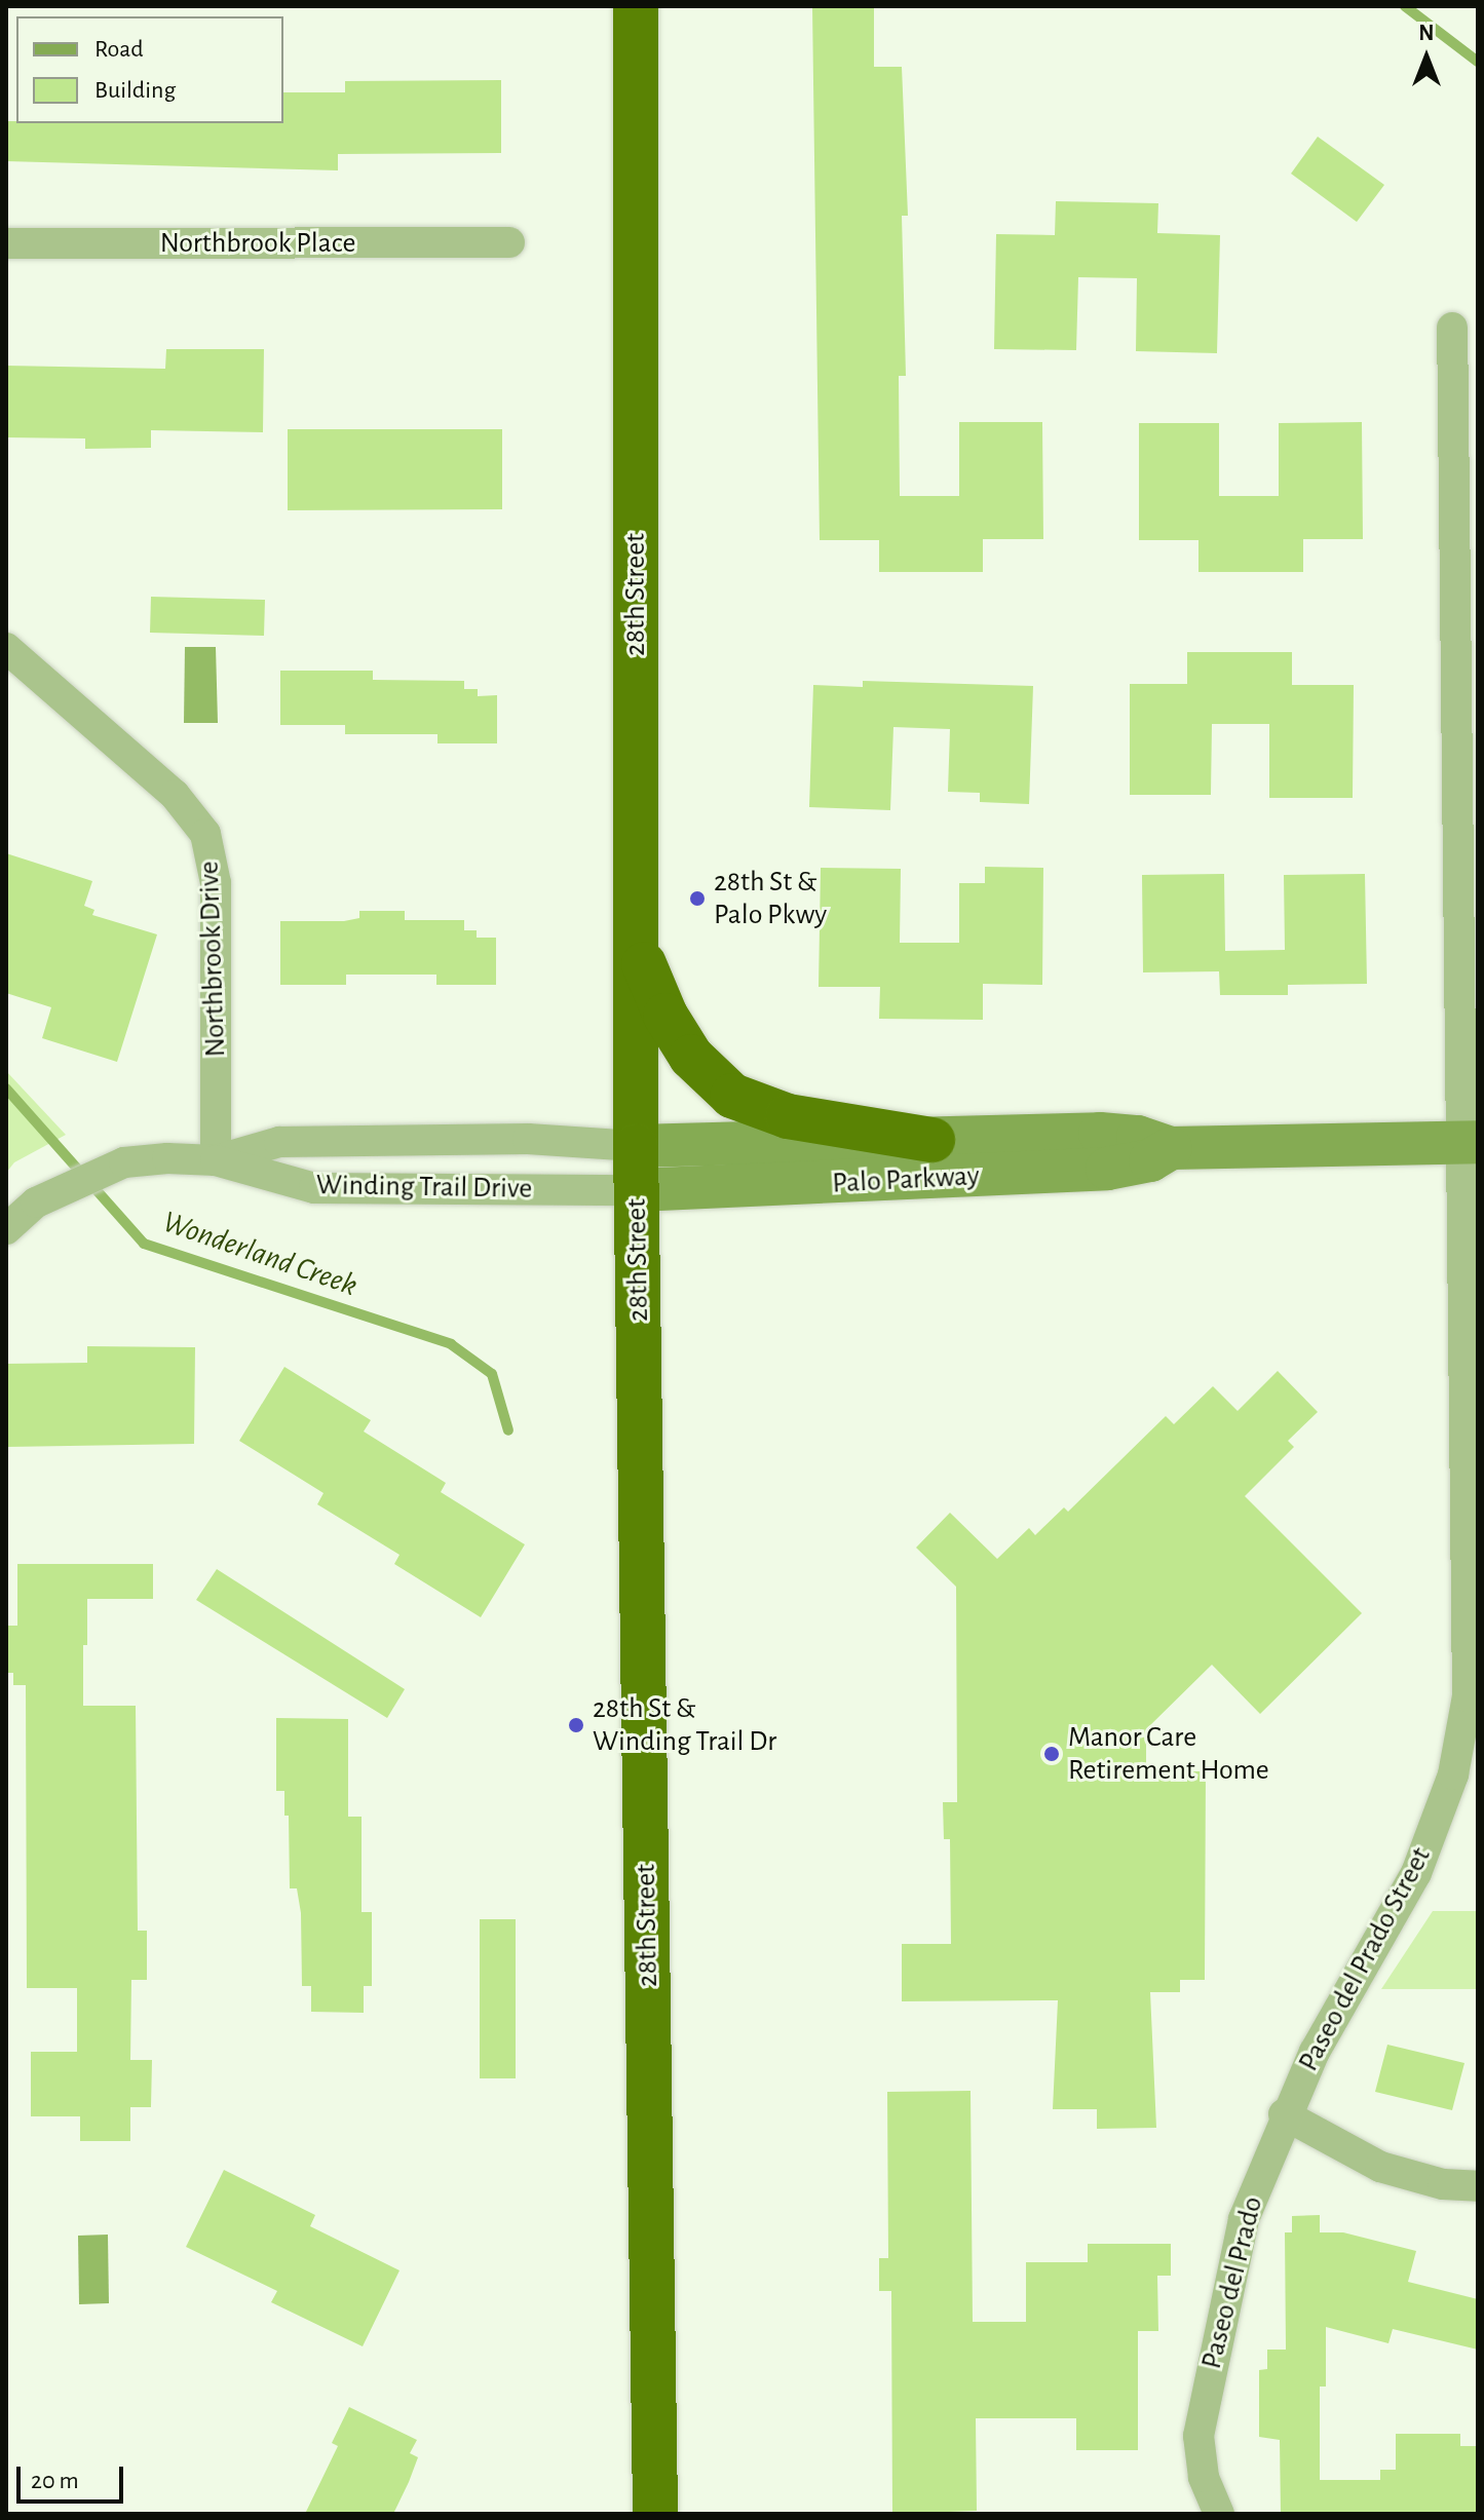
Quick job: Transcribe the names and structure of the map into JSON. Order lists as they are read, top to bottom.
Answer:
{
  "streets": {
    "highway": ["28th Street"],
    "street": [
      "Northbrook Place",
      "Northbrook Drive",
      "Palo Parkway",
      "Winding Trail Drive",
      "Paseo del Prado Street",
      "Paseo del Prado"
    ]
  },
  "crossings": [
    ["28th Street", "Palo Parkway"],
    ["28th Street", "Winding Trail Drive"],
    ["Northbrook Drive", "Winding Trail Drive"],
    ["Palo Parkway", "Winding Trail Drive"],
    ["Palo Parkway", "Paseo del Prado Street"],
    ["Paseo del Prado Street", "Paseo del Prado"]
  ],
  "water": ["Wonderland Creek"],
  "places": ["28th St & Palo Pkwy", "28th St & Winding Trail Dr", "Manor Care Retirement Home"],
  "legend": ["Road", "Building"],
  "scale_bar": "20 m",
  "north": "top"
}
